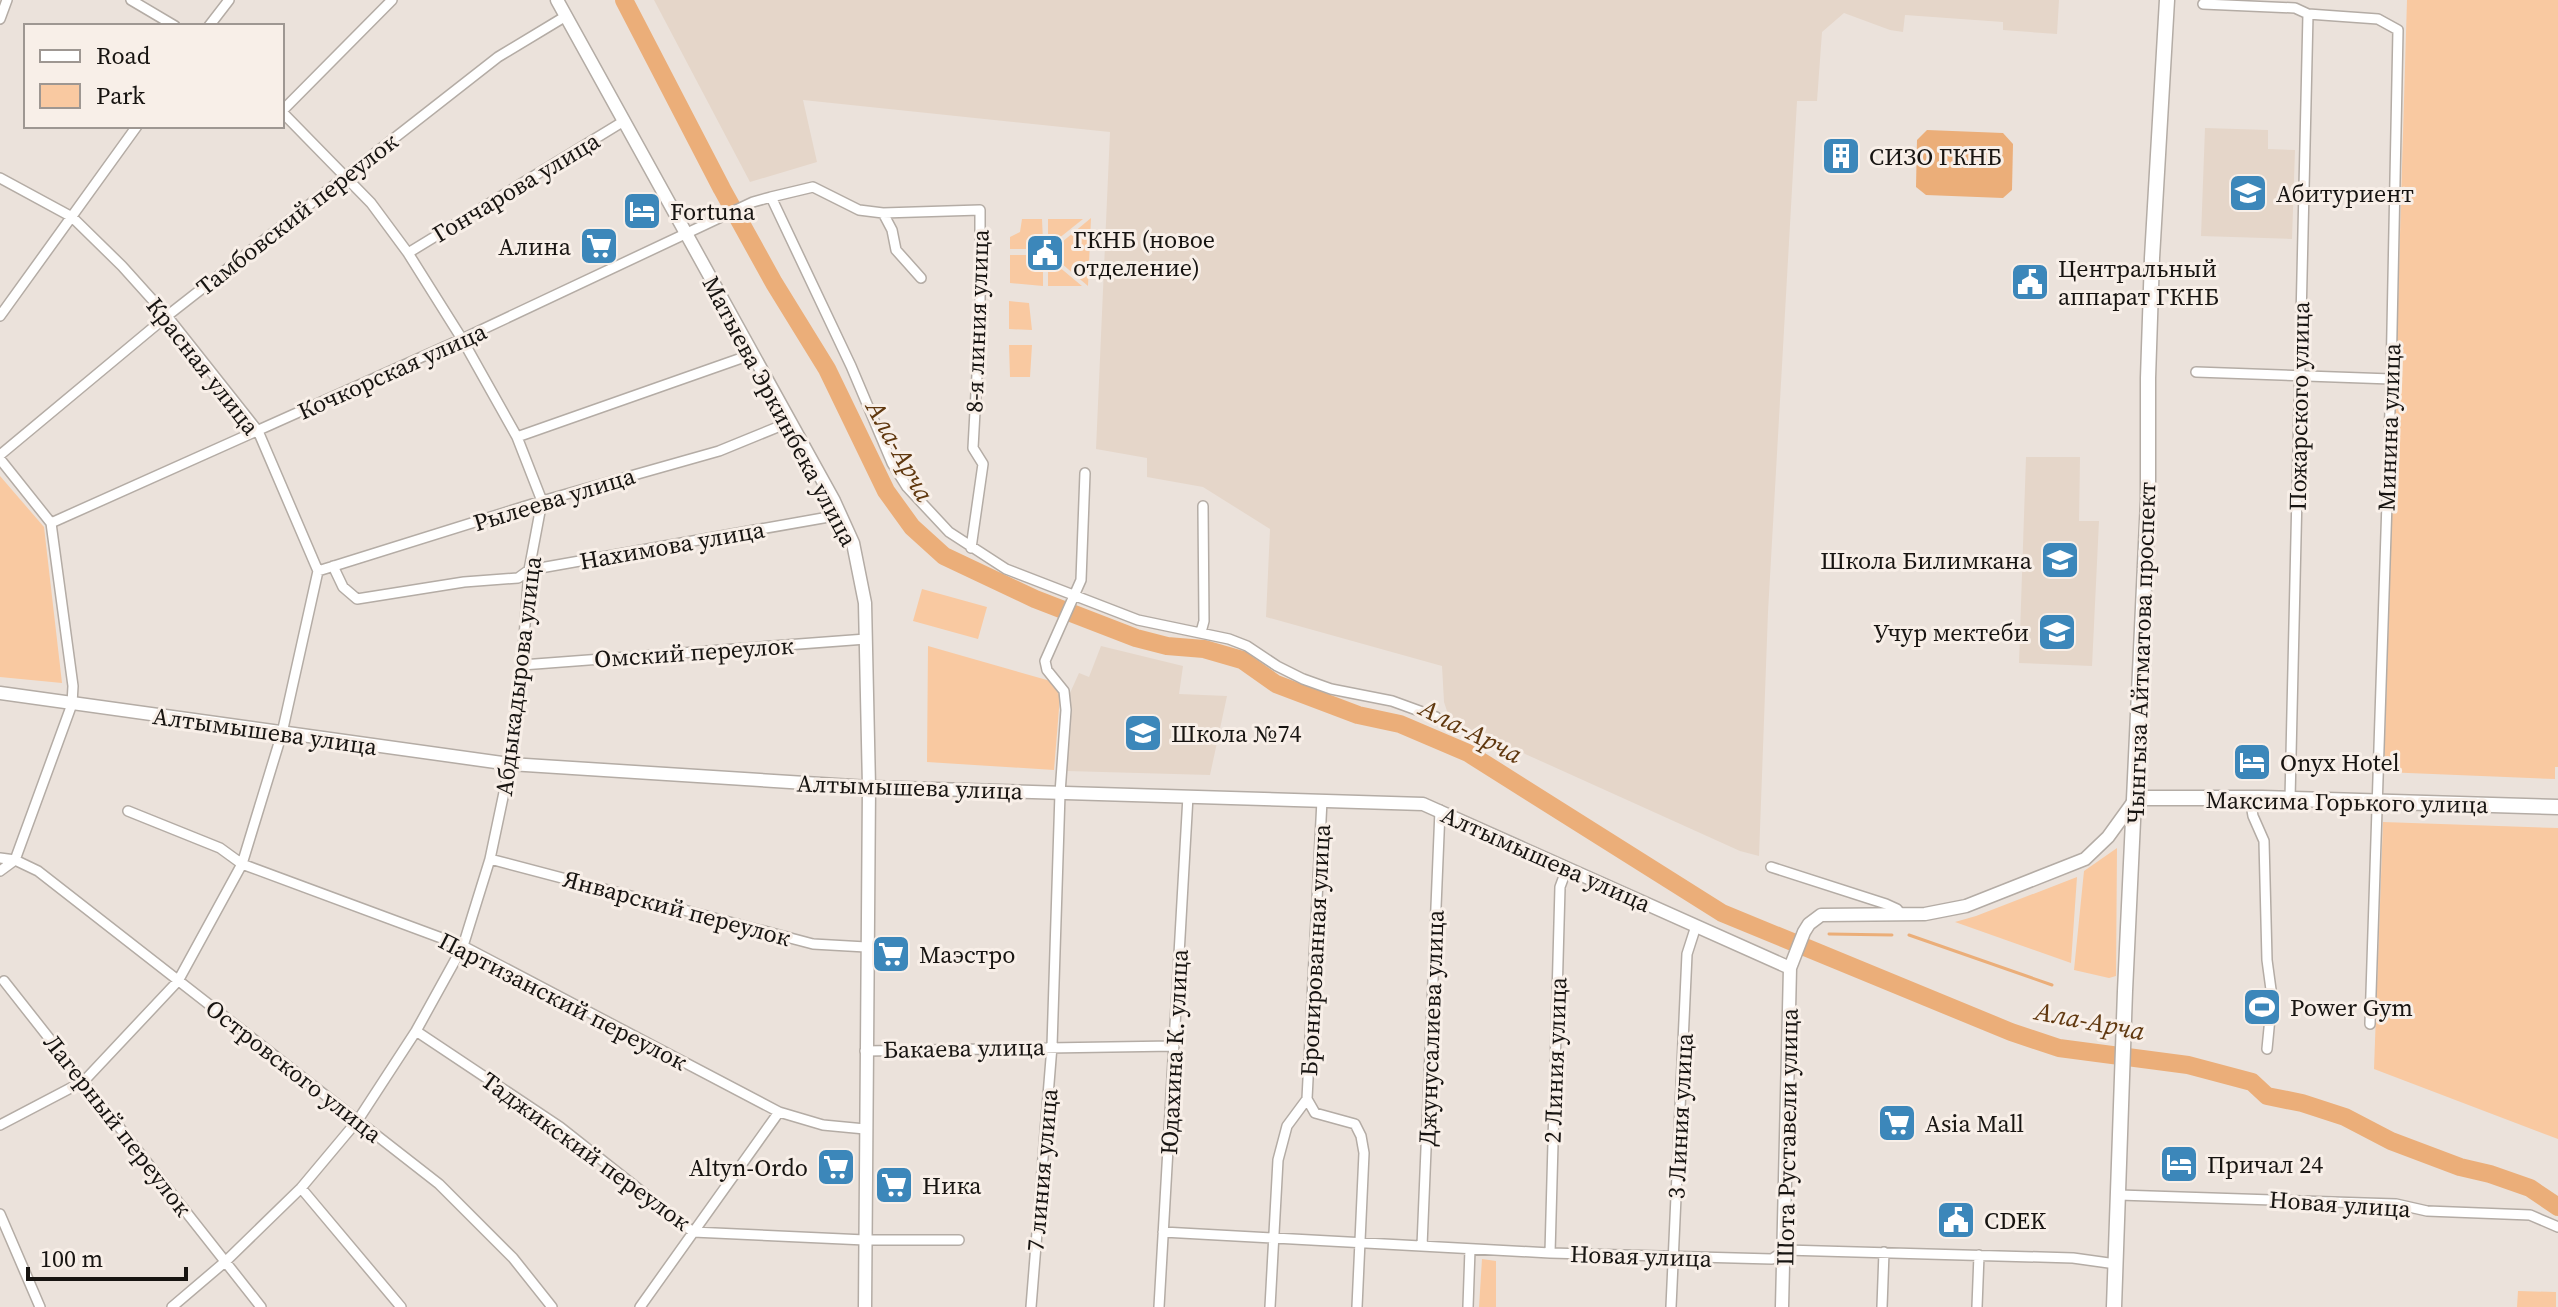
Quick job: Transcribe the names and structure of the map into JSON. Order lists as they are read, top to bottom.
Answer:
{
  "streets": {
    "main road": [
      "Матыева Эркинбека улица",
      "Чынгыза Айтматова проспект",
      "Алтымышева улица",
      "Максима Горького улица",
      "Бакаева улица",
      "Шота Руставели улица"
    ],
    "street": [
      "Гончарова улица",
      "Тамбовский переулок",
      "8-я линия улица",
      "Красная улица",
      "Кочкорская улица",
      "Пожарского улица",
      "Минина улица",
      "Рылеева улица",
      "Нахимова улица",
      "Омский переулок",
      "Абдыкадырова улица",
      "Январский переулок",
      "Бронированная улица",
      "Партизанский переулок",
      "Джунусалиева улица",
      "Юдахина К. улица",
      "2 Линия улица",
      "Островского улица",
      "3 Линия улица",
      "Лагерный переулок",
      "Таджикский переулок",
      "7 линия улица",
      "Новая улица"
    ]
  },
  "crossings": [
    ["Гончарова улица", "Матыева Эркинбека улица"],
    ["Тамбовский переулок", "Красная улица"],
    ["Тамбовский переулок", "Матыева Эркинбека улица"],
    ["8-я линия улица", "Кочкорская улица"],
    ["Красная улица", "Кочкорская улица"],
    ["Красная улица", "Рылеева улица"],
    ["Кочкорская улица", "Матыева Эркинбека улица"],
    ["Пожарского улица", "Минина улица"],
    ["Пожарского улица", "Максима Горького улица"],
    ["Матыева Эркинбека улица", "Рылеева улица"],
    ["Матыева Эркинбека улица", "Нахимова улица"],
    ["Матыева Эркинбека улица", "Омский переулок"],
    ["Матыева Эркинбека улица", "Алтымышева улица"],
    ["Матыева Эркинбека улица", "Январский переулок"],
    ["Матыева Эркинбека улица", "Бакаева улица"],
    ["Минина улица", "Максима Горького улица"],
    ["Рылеева улица", "Нахимова улица"],
    ["Рылеева улица", "Абдыкадырова улица"],
    ["Нахимова улица", "Абдыкадырова улица"],
    ["Омский переулок", "Абдыкадырова улица"],
    ["Чынгыза Айтматова проспект", "Максима Горького улица"],
    ["Чынгыза Айтматова проспект", "Новая улица"],
    ["Абдыкадырова улица", "Алтымышева улица"],
    ["Абдыкадырова улица", "Январский переулок"],
    ["Абдыкадырова улица", "Партизанский переулок"],
    ["Абдыкадырова улица", "Островского улица"],
    ["Абдыкадырова улица", "Лагерный переулок"],
    ["Абдыкадырова улица", "Таджикский переулок"],
    ["Алтымышева улица", "Бронированная улица"],
    ["Алтымышева улица", "Джунусалиева улица"],
    ["Алтымышева улица", "Юдахина К. улица"],
    ["Алтымышева улица", "2 Линия улица"],
    ["Алтымышева улица", "3 Линия улица"],
    ["Алтымышева улица", "Шота Руставели улица"],
    ["Алтымышева улица", "7 линия улица"],
    ["Бронированная улица", "Новая улица"],
    ["Партизанский переулок", "Бакаева улица"],
    ["Джунусалиева улица", "Новая улица"],
    ["Бакаева улица", "Юдахина К. улица"],
    ["Бакаева улица", "Таджикский переулок"],
    ["Бакаева улица", "7 линия улица"],
    ["Юдахина К. улица", "Новая улица"],
    ["2 Линия улица", "Новая улица"],
    ["3 Линия улица", "Новая улица"],
    ["Шота Руставели улица", "Новая улица"]
  ],
  "water": ["Ала-Арча"],
  "places": {
    "building": ["СИЗО ГКНБ"],
    "school or university": [
      "Абитуриент",
      "Школа Билимкана",
      "Учур мектеби",
      "Школа №74"
    ],
    "hotel": ["Fortuna", "Onyx Hotel", "Причал 24"],
    "supermarket": [
      "Алина",
      "Маэстро",
      "Asia Mall",
      "Altyn-Ordo",
      "Ника"
    ],
    "public building": ["ГКНБ (новое отделение)", "Центральный аппарат ГКНБ", "CDEK"],
    "sports": ["Power Gym"]
  },
  "legend": ["Road", "Park"],
  "scale_bar": "100 m"
}
